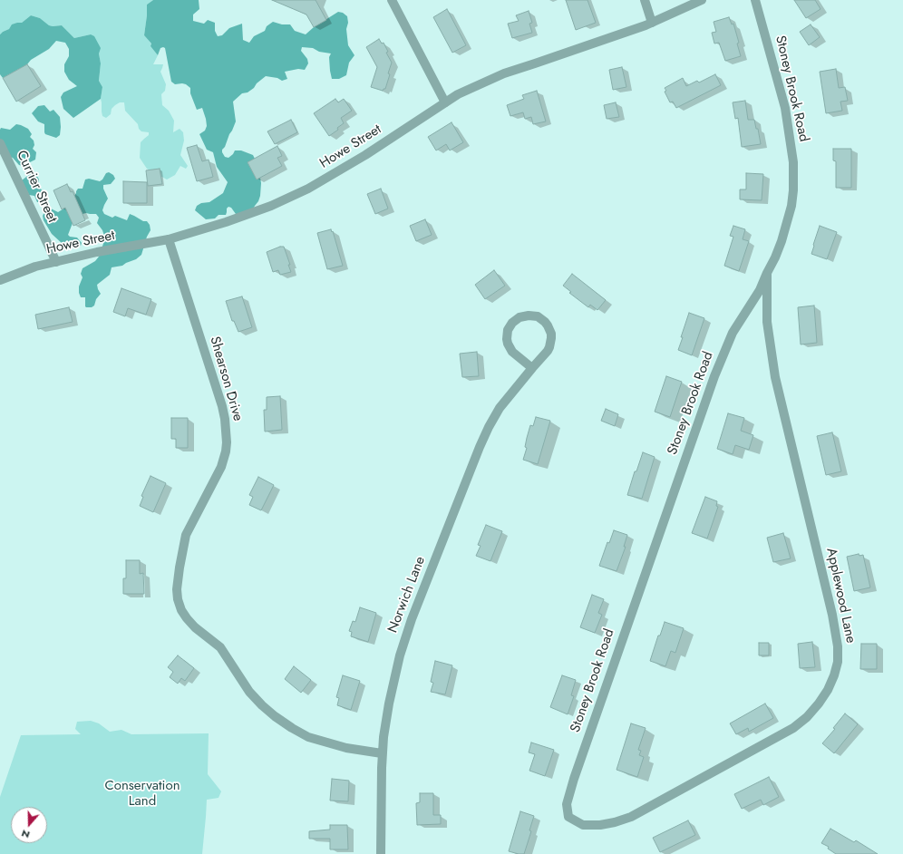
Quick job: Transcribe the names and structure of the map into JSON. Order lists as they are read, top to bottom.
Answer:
{
  "streets": {
    "street": [
      "Stoney Brook Road",
      "Howe Street",
      "Currier Street",
      "Shearson Drive",
      "Norwich Lane",
      "Applewood Lane"
    ]
  },
  "crossings": [
    ["Stoney Brook Road", "Applewood Lane"],
    ["Howe Street", "Currier Street"],
    ["Howe Street", "Shearson Drive"],
    ["Shearson Drive", "Norwich Lane"]
  ],
  "parks": ["Conservation Land"],
  "north": "bottom"
}
